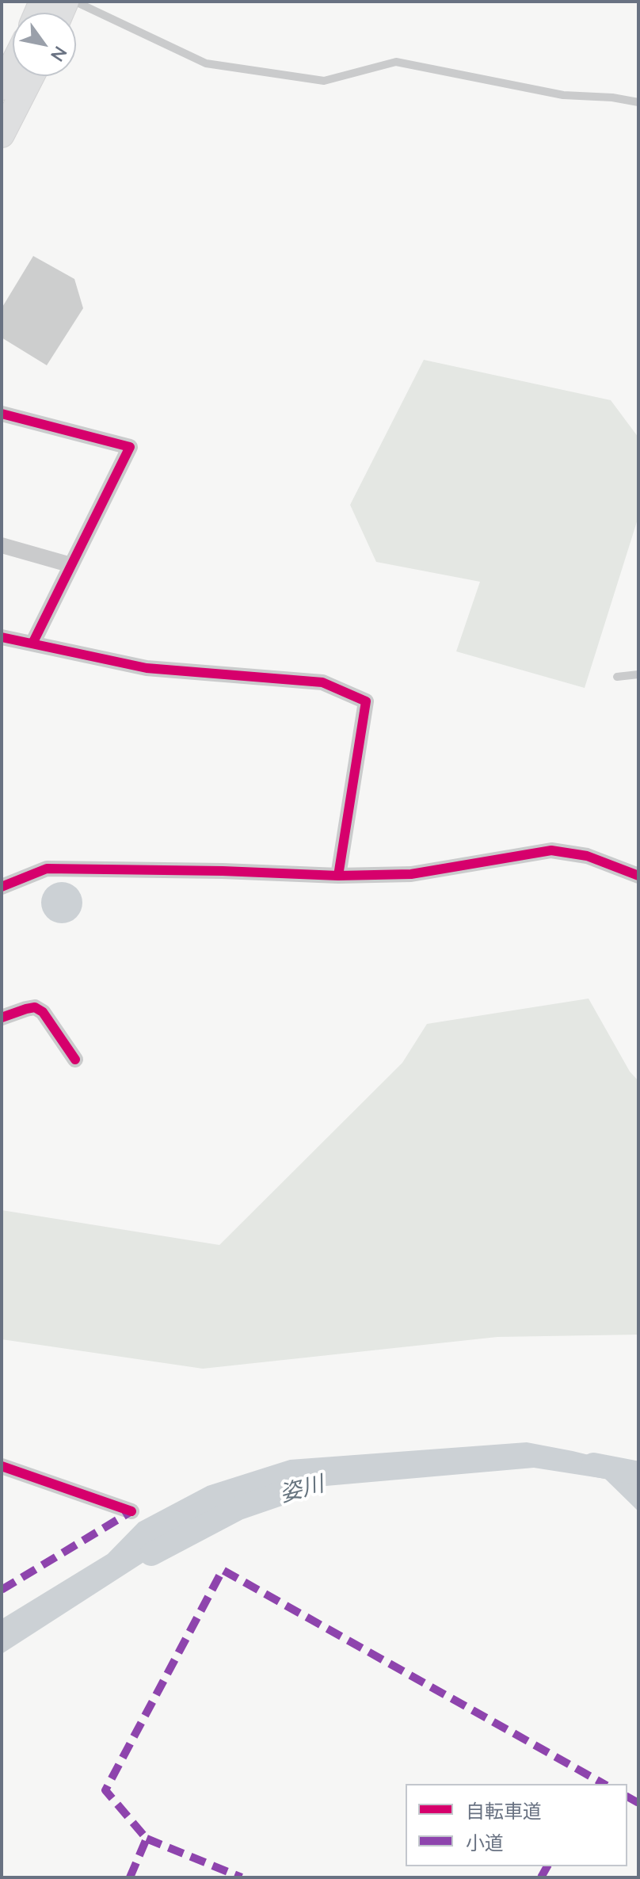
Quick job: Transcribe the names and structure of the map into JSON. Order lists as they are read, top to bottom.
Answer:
{
  "water": ["姿川"],
  "legend": ["自転車道", "小道"],
  "north": "bottom right"
}
